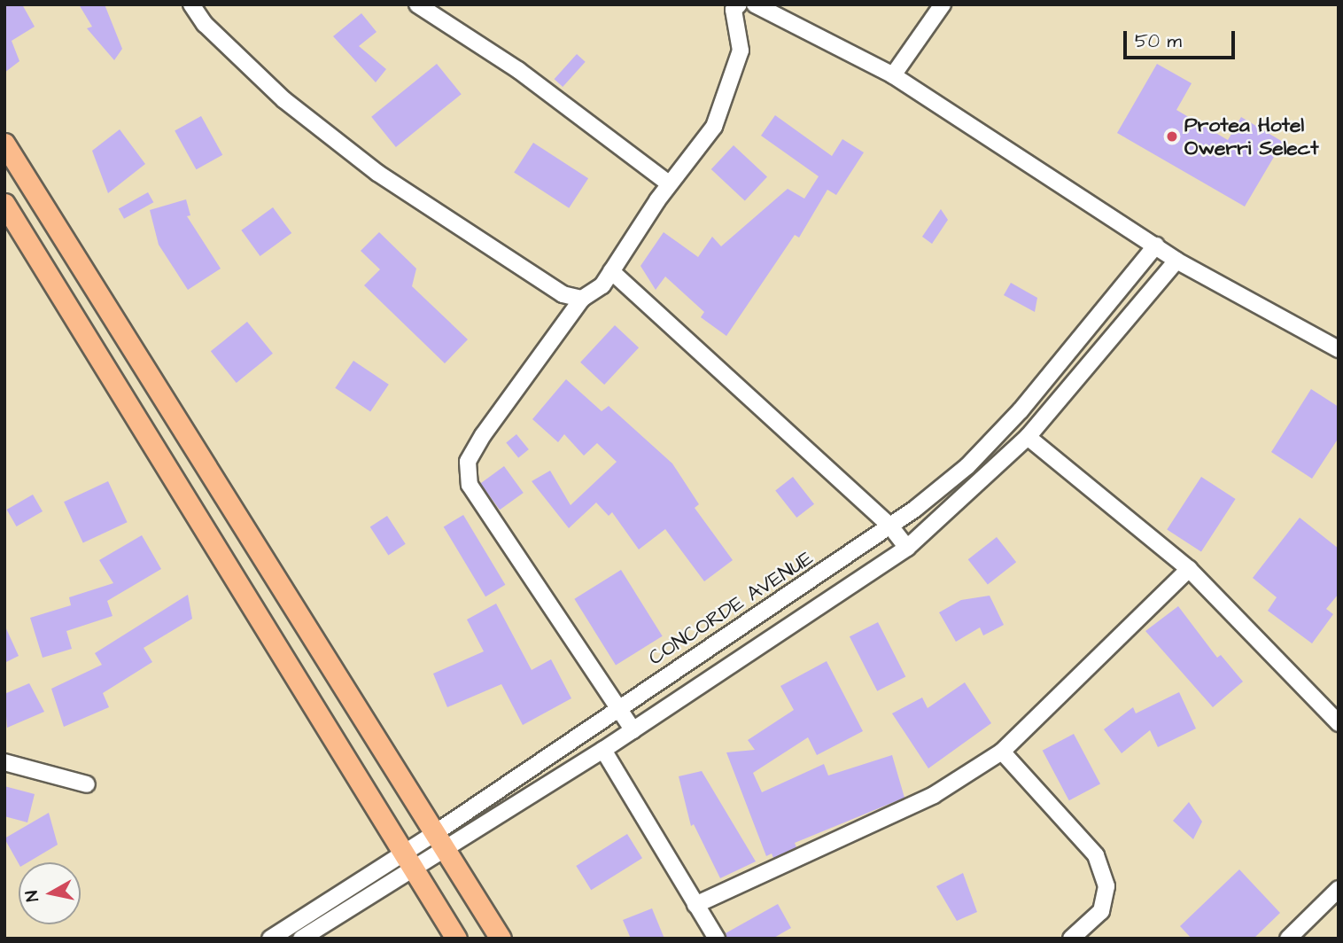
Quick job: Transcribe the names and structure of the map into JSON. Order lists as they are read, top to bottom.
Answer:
{
  "streets": {
    "street": ["CONCORDE AVENUE"]
  },
  "places": ["Protea Hotel Owerri Select"],
  "scale_bar": "50 m",
  "north": "left"
}
